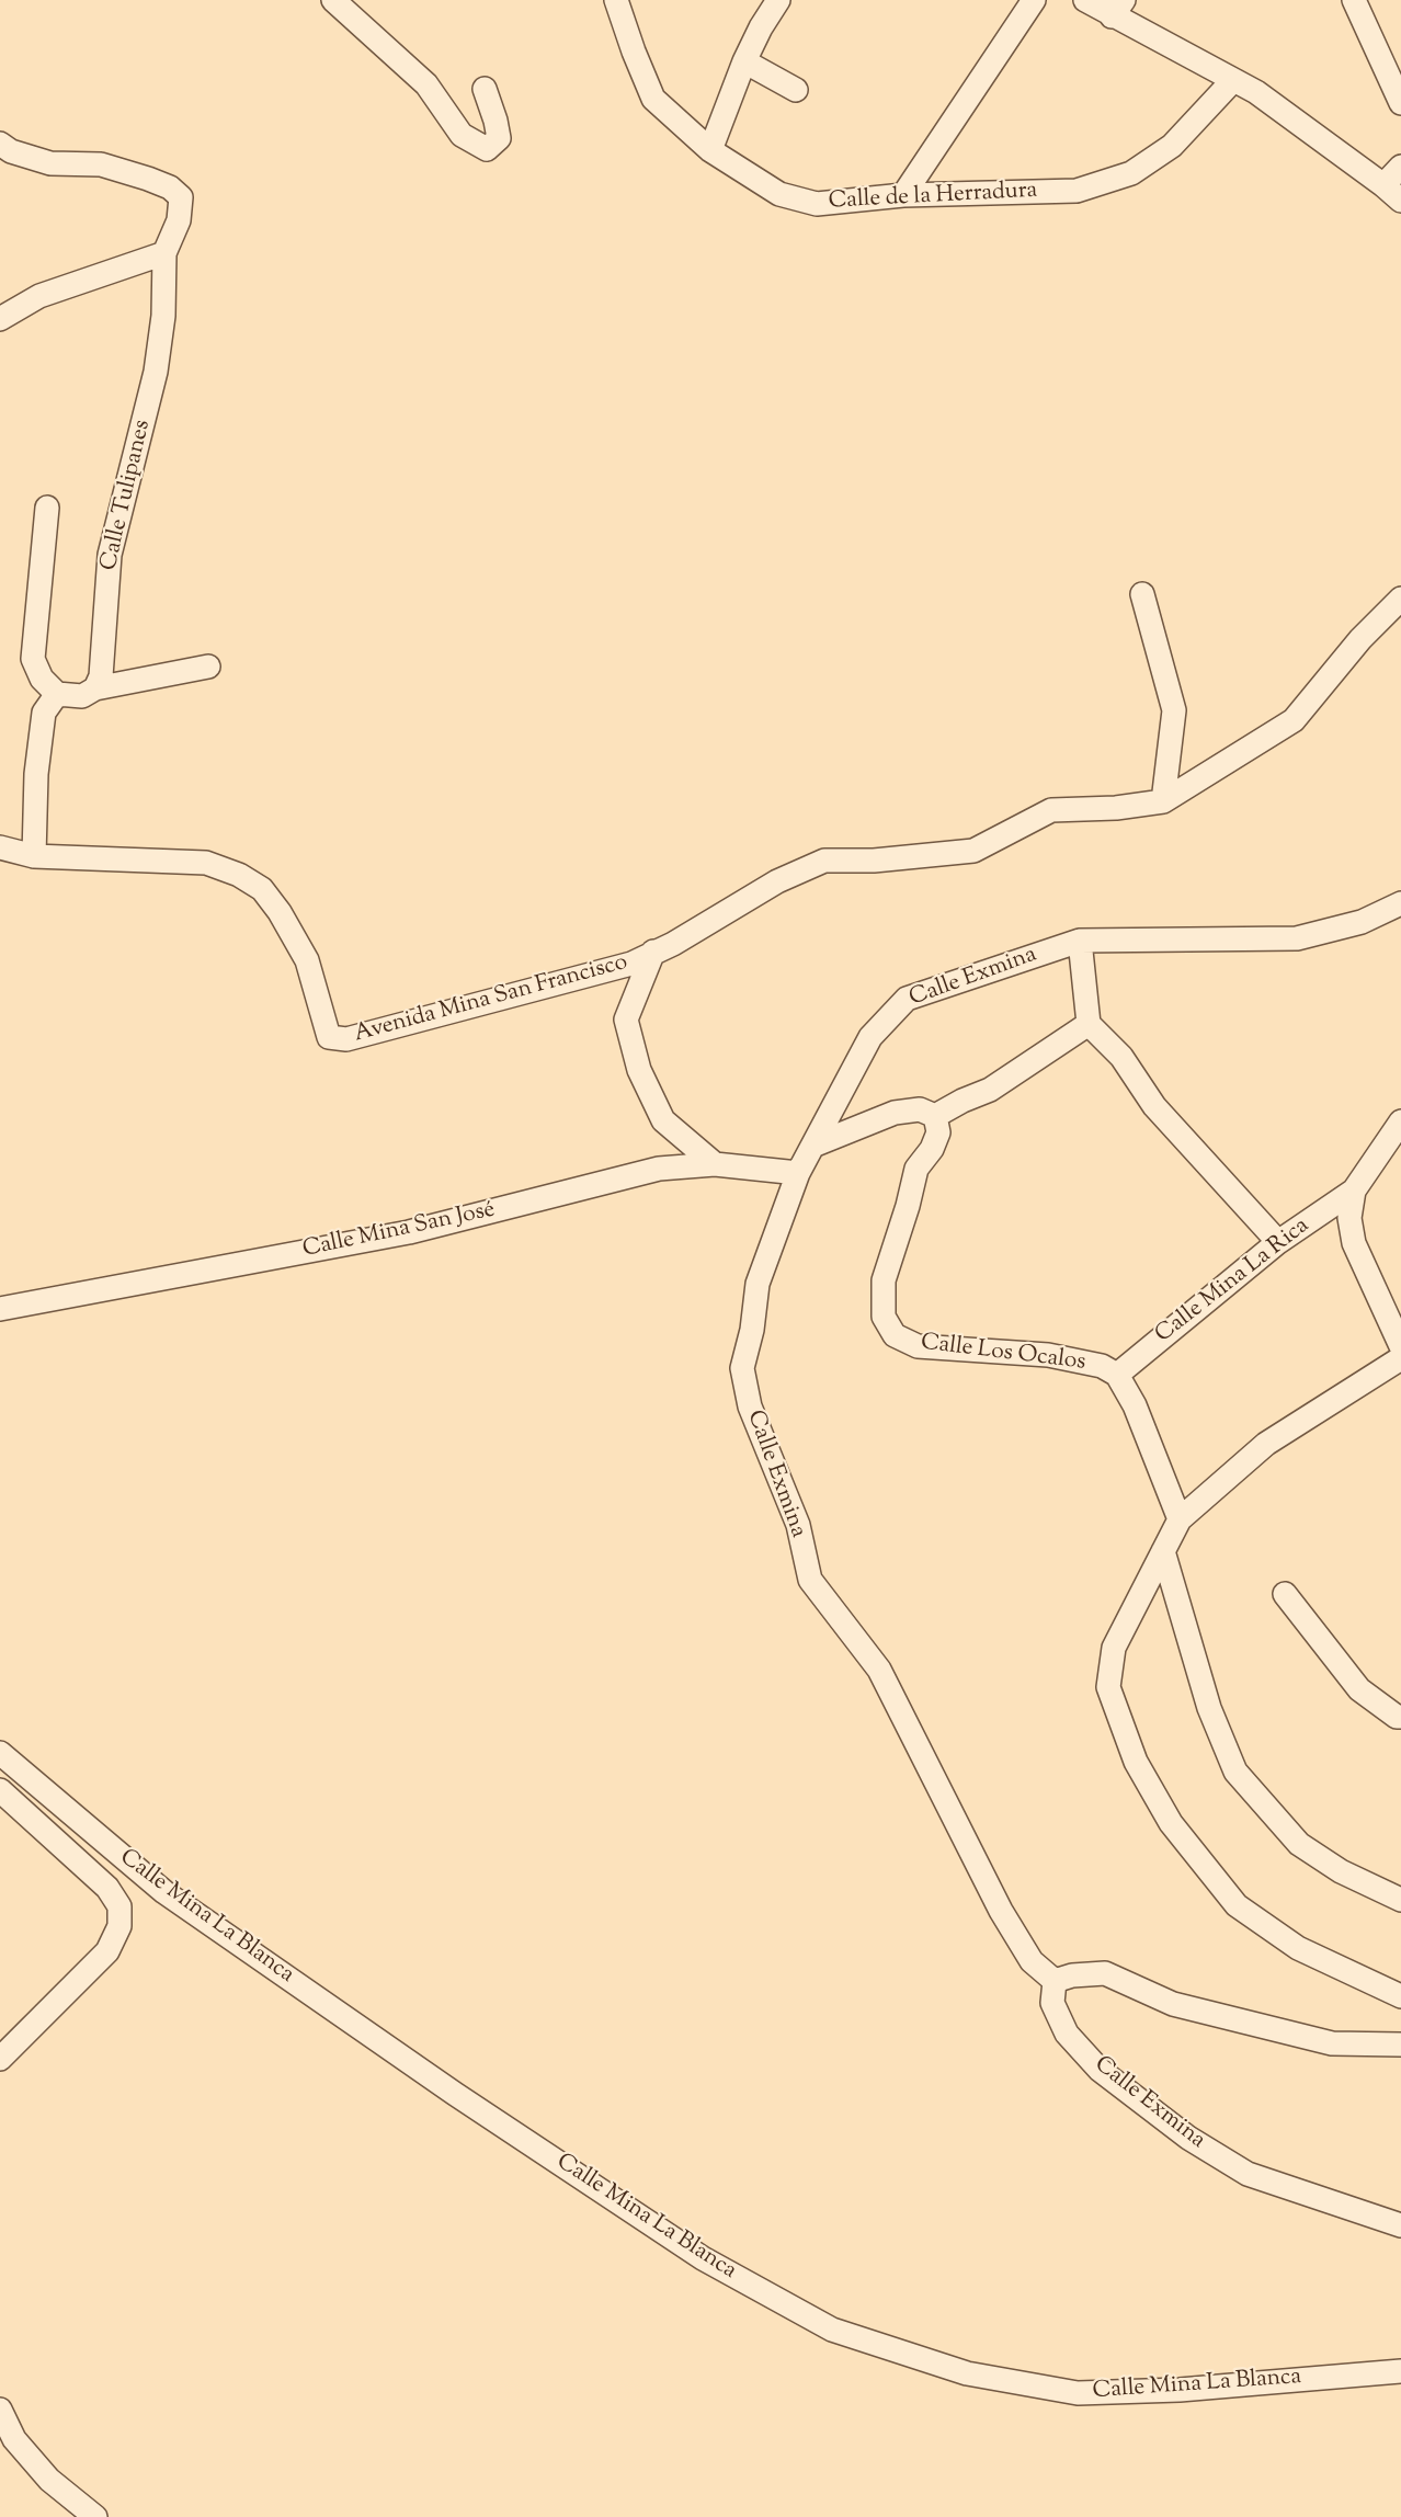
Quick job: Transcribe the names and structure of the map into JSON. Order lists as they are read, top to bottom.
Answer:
{
  "streets": {
    "street": [
      "Calle de la Herradura",
      "Calle Tulipanes",
      "Calle Exmina",
      "Avenida Mina San Francisco",
      "Calle Mina San José",
      "Calle Mina La Rica",
      "Calle Los Ocalos",
      "Calle Mina La Blanca"
    ]
  },
  "crossings": [
    ["Calle Exmina", "Calle Mina San José"],
    ["Calle Mina La Rica", "Calle Los Ocalos"]
  ]
}
